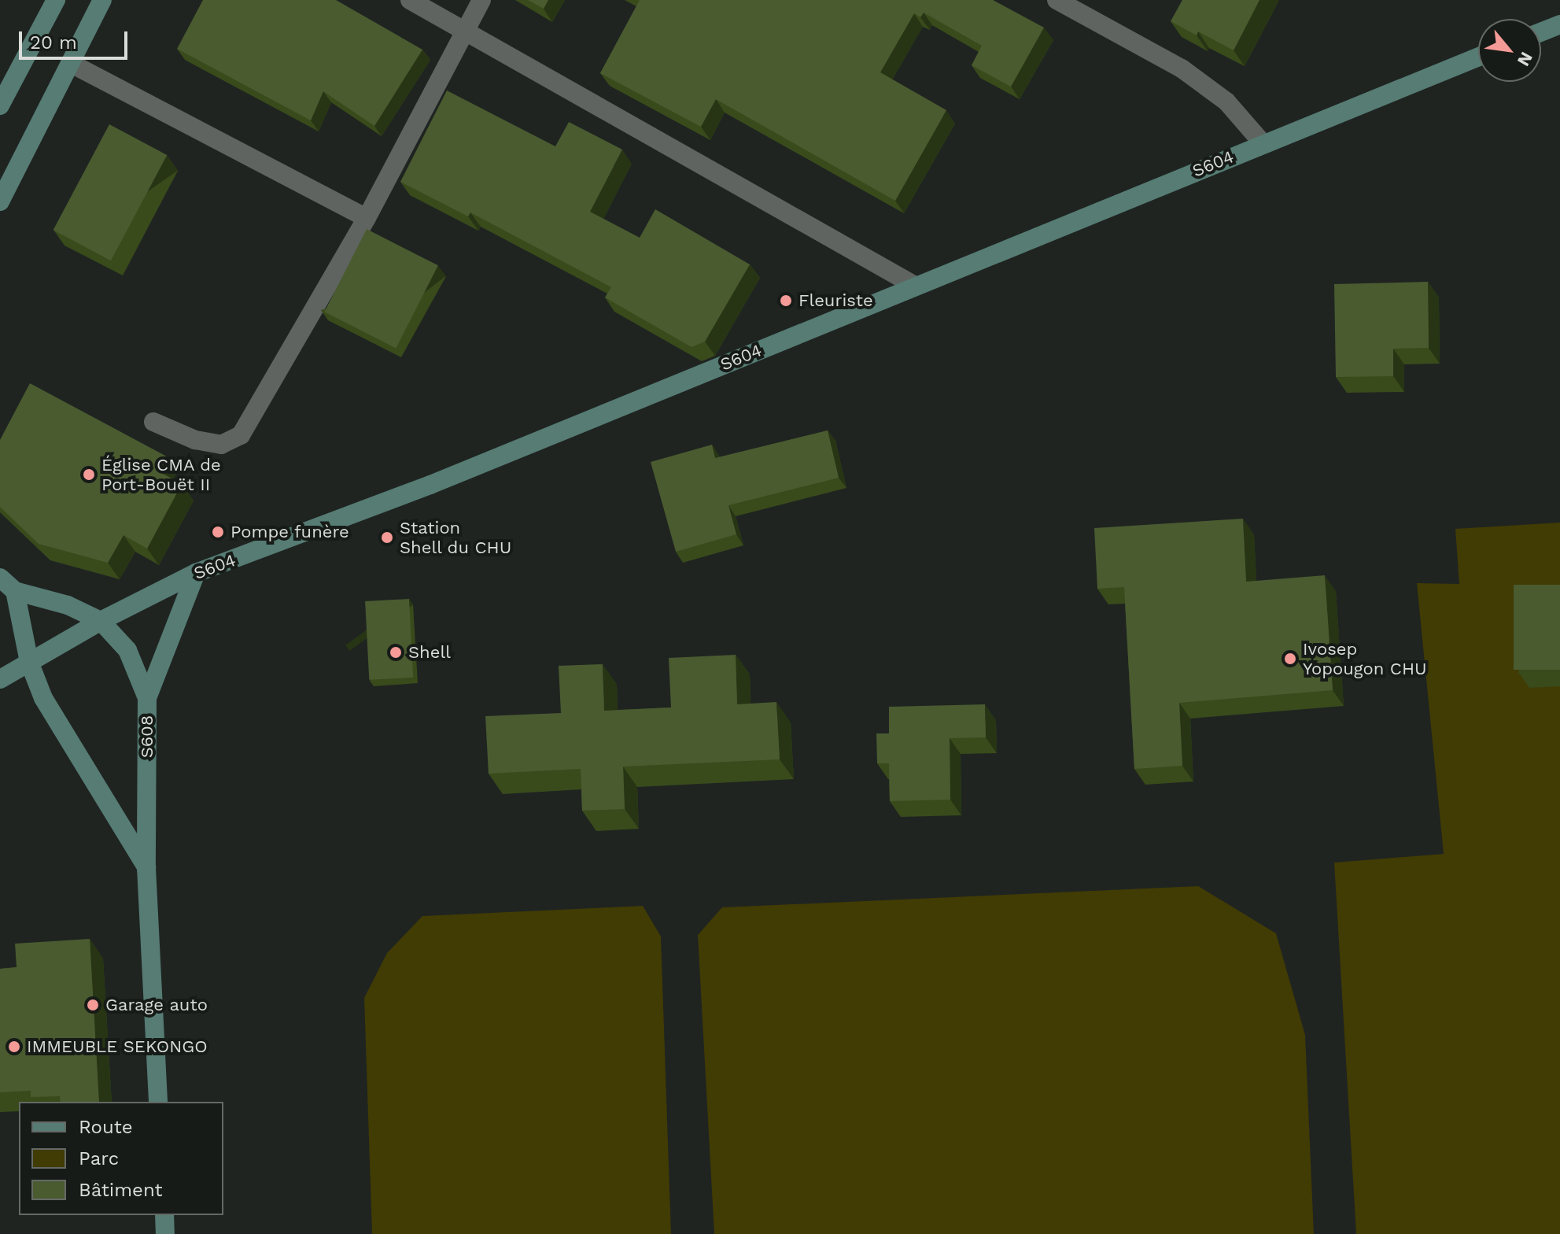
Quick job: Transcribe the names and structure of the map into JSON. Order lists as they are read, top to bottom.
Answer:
{
  "streets": {
    "street": ["S604", "S608"]
  },
  "crossings": [
    ["S604", "S608"]
  ],
  "places": [
    "Fleuriste",
    "Église CMA de Port-Bouët II",
    "Pompe funère",
    "Station Shell du CHU",
    "Shell",
    "Ivosep Yopougon CHU",
    "Garage auto",
    "IMMEUBLE SEKONGO"
  ],
  "legend": ["Route", "Parc", "Bâtiment"],
  "scale_bar": "20 m",
  "north": "bottom right"
}
